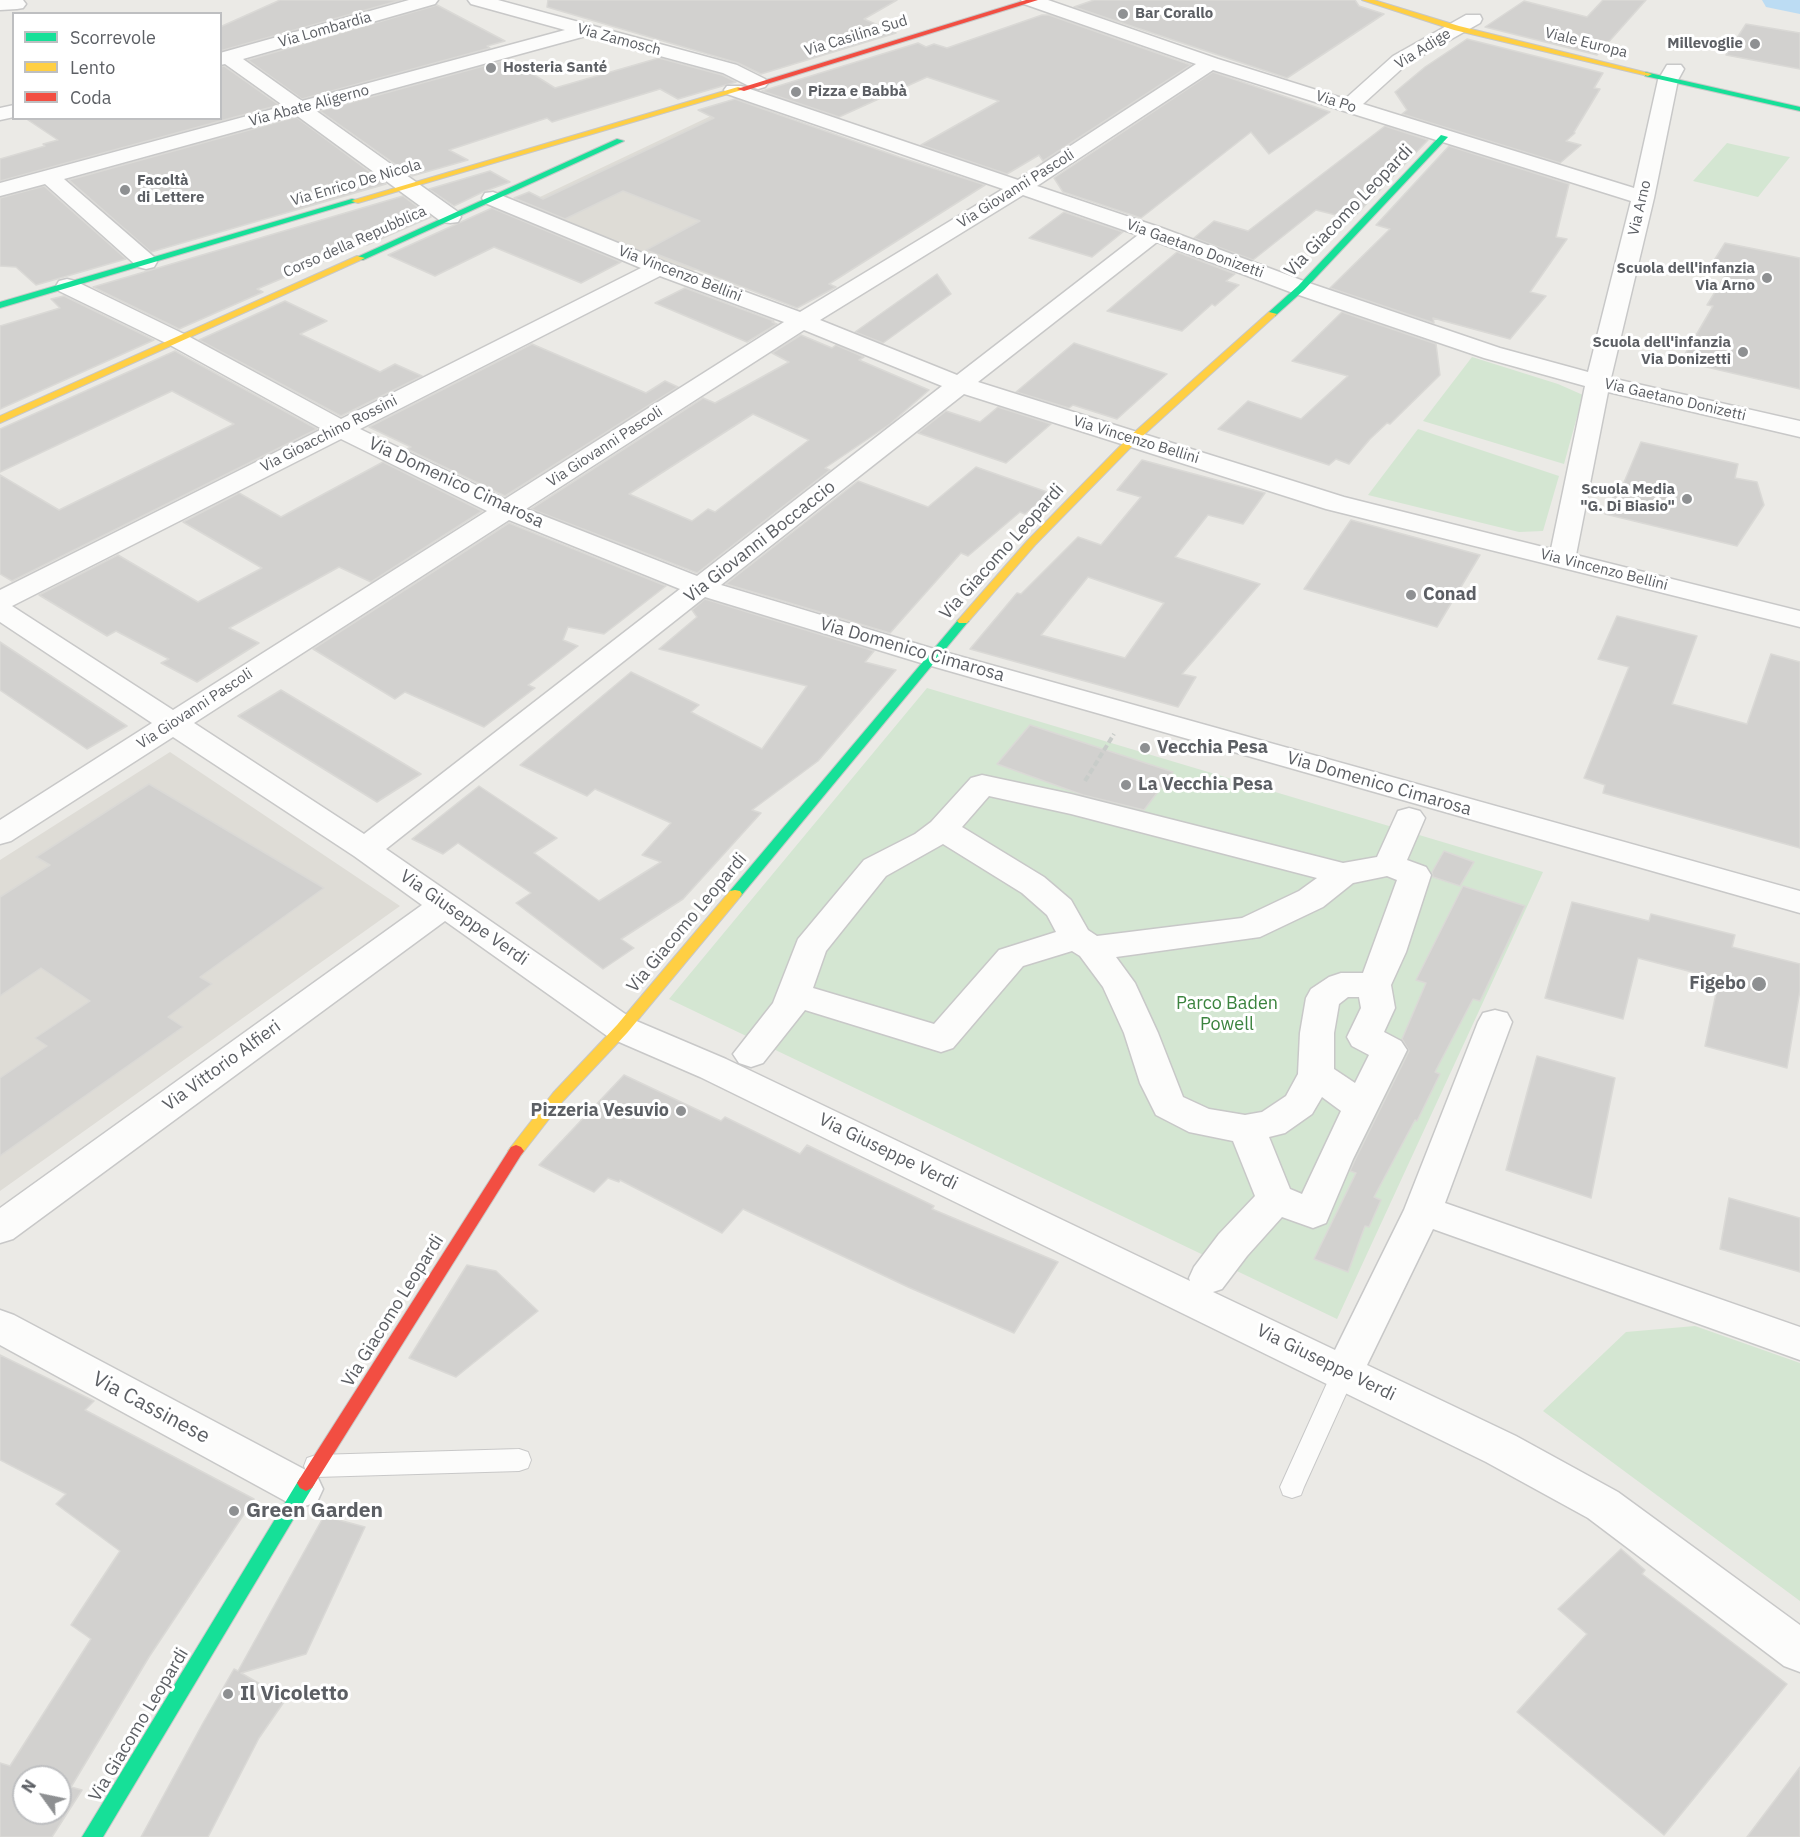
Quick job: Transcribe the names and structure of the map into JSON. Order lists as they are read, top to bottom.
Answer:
{
  "streets": {
    "street": [
      "Via Lombardia",
      "Via Casilina Sud",
      "Via Zamosch",
      "Viale Europa",
      "Via Adige",
      "Via Po",
      "Via Abate Aligerno",
      "Via Enrico De Nicola",
      "Via Giovanni Pascoli",
      "Via Arno",
      "Via Giacomo Leopardi",
      "Corso della Repubblica",
      "Via Gaetano Donizetti",
      "Via Vincenzo Bellini",
      "Via Gioacchino Rossini",
      "Via Domenico Cimarosa",
      "Via Giovanni Boccaccio",
      "Via Giuseppe Verdi",
      "Via Vittorio Alfieri",
      "Via Cassinese"
    ]
  },
  "crossings": [
    ["Via Casilina Sud", "Via Zamosch"],
    ["Via Casilina Sud", "Via Po"],
    ["Via Casilina Sud", "Via Enrico De Nicola"],
    ["Via Casilina Sud", "Corso della Repubblica"],
    ["Via Casilina Sud", "Via Gaetano Donizetti"],
    ["Via Zamosch", "Via Abate Aligerno"],
    ["Viale Europa", "Via Adige"],
    ["Viale Europa", "Via Arno"],
    ["Via Adige", "Via Po"],
    ["Via Po", "Via Giovanni Pascoli"],
    ["Via Po", "Via Arno"],
    ["Via Po", "Via Giacomo Leopardi"],
    ["Via Enrico De Nicola", "Corso della Repubblica"],
    ["Via Enrico De Nicola", "Via Gaetano Donizetti"],
    ["Via Enrico De Nicola", "Via Domenico Cimarosa"],
    ["Via Giovanni Pascoli", "Via Gaetano Donizetti"],
    ["Via Giovanni Pascoli", "Via Vincenzo Bellini"],
    ["Via Giovanni Pascoli", "Via Domenico Cimarosa"],
    ["Via Giovanni Pascoli", "Via Giuseppe Verdi"],
    ["Via Arno", "Via Gaetano Donizetti"],
    ["Via Arno", "Via Vincenzo Bellini"],
    ["Via Giacomo Leopardi", "Via Gaetano Donizetti"],
    ["Via Giacomo Leopardi", "Via Vincenzo Bellini"],
    ["Via Giacomo Leopardi", "Via Domenico Cimarosa"],
    ["Via Giacomo Leopardi", "Via Giuseppe Verdi"],
    ["Via Giacomo Leopardi", "Via Cassinese"],
    ["Corso della Repubblica", "Via Gaetano Donizetti"],
    ["Corso della Repubblica", "Via Vincenzo Bellini"],
    ["Corso della Repubblica", "Via Domenico Cimarosa"],
    ["Via Gaetano Donizetti", "Via Giovanni Boccaccio"],
    ["Via Vincenzo Bellini", "Via Gioacchino Rossini"],
    ["Via Vincenzo Bellini", "Via Giovanni Boccaccio"],
    ["Via Gioacchino Rossini", "Via Domenico Cimarosa"],
    ["Via Domenico Cimarosa", "Via Giovanni Boccaccio"],
    ["Via Giovanni Boccaccio", "Via Giuseppe Verdi"],
    ["Via Giuseppe Verdi", "Via Vittorio Alfieri"]
  ],
  "parks": ["Parco Baden Powell"],
  "places": [
    "Bar Corallo",
    "Millevoglie",
    "Hosteria Santé",
    "Pizza e Babbà",
    "Facoltà di Lettere",
    "Scuola dell'infanzia Via Arno",
    "Scuola dell'infanzia Via Donizetti",
    "Scuola Media \"G. Di Biasio\"",
    "Conad",
    "Vecchia Pesa",
    "La Vecchia Pesa",
    "Figebo",
    "Pizzeria Vesuvio",
    "Green Garden",
    "Il Vicoletto"
  ],
  "legend": ["Scorrevole", "Lento", "Coda"],
  "north": "top left"
}
